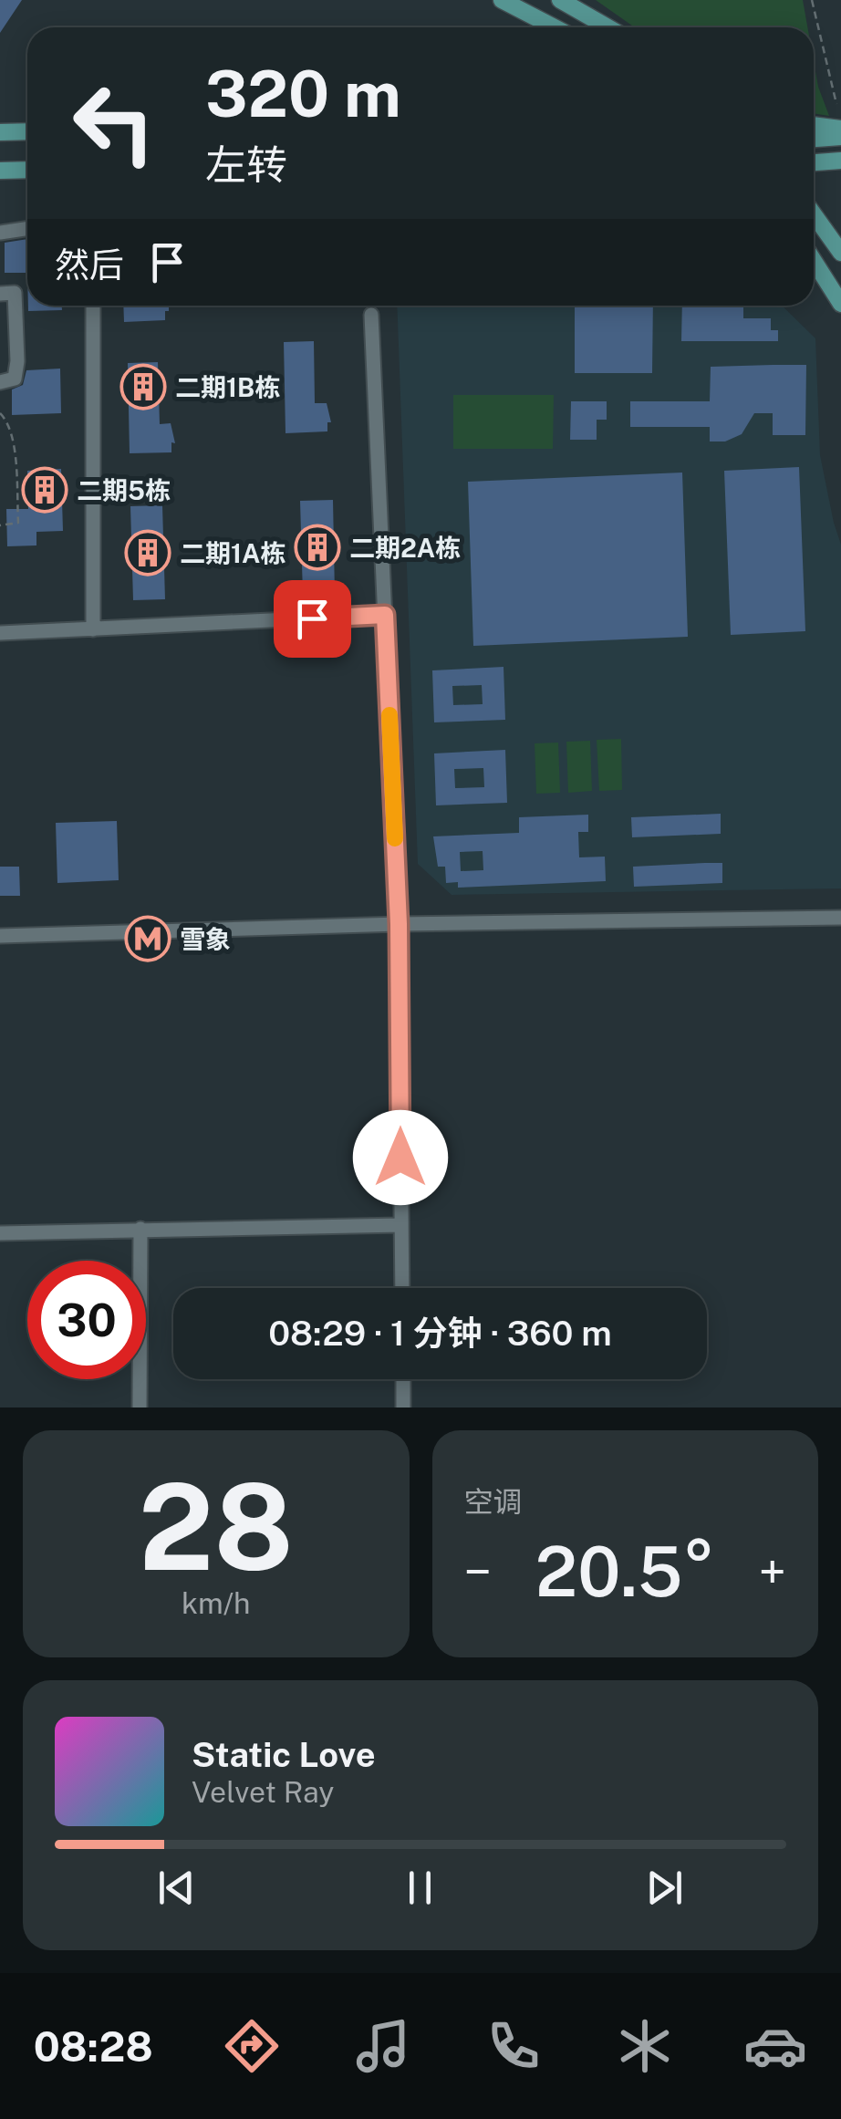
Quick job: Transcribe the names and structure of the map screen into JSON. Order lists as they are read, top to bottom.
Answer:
{
  "places": {
    "building": [
      "二期1B栋",
      "二期5栋",
      "二期2A栋",
      "二期1A栋"
    ],
    "metro station": ["雪象"]
  },
  "page": {
    "turn": ["320 m", "左转"],
    "then": "然后",
    "limit": "30",
    "trip": "08:29 · 1 分钟 · 360 m",
    "tile": [
      ["28", "km/h"],
      "空调"
    ],
    "heat": ["−", "20.5°", "+"],
    "song": ["Static Love", "Velvet Ray"],
    "tabs": "08:28"
  }
}
